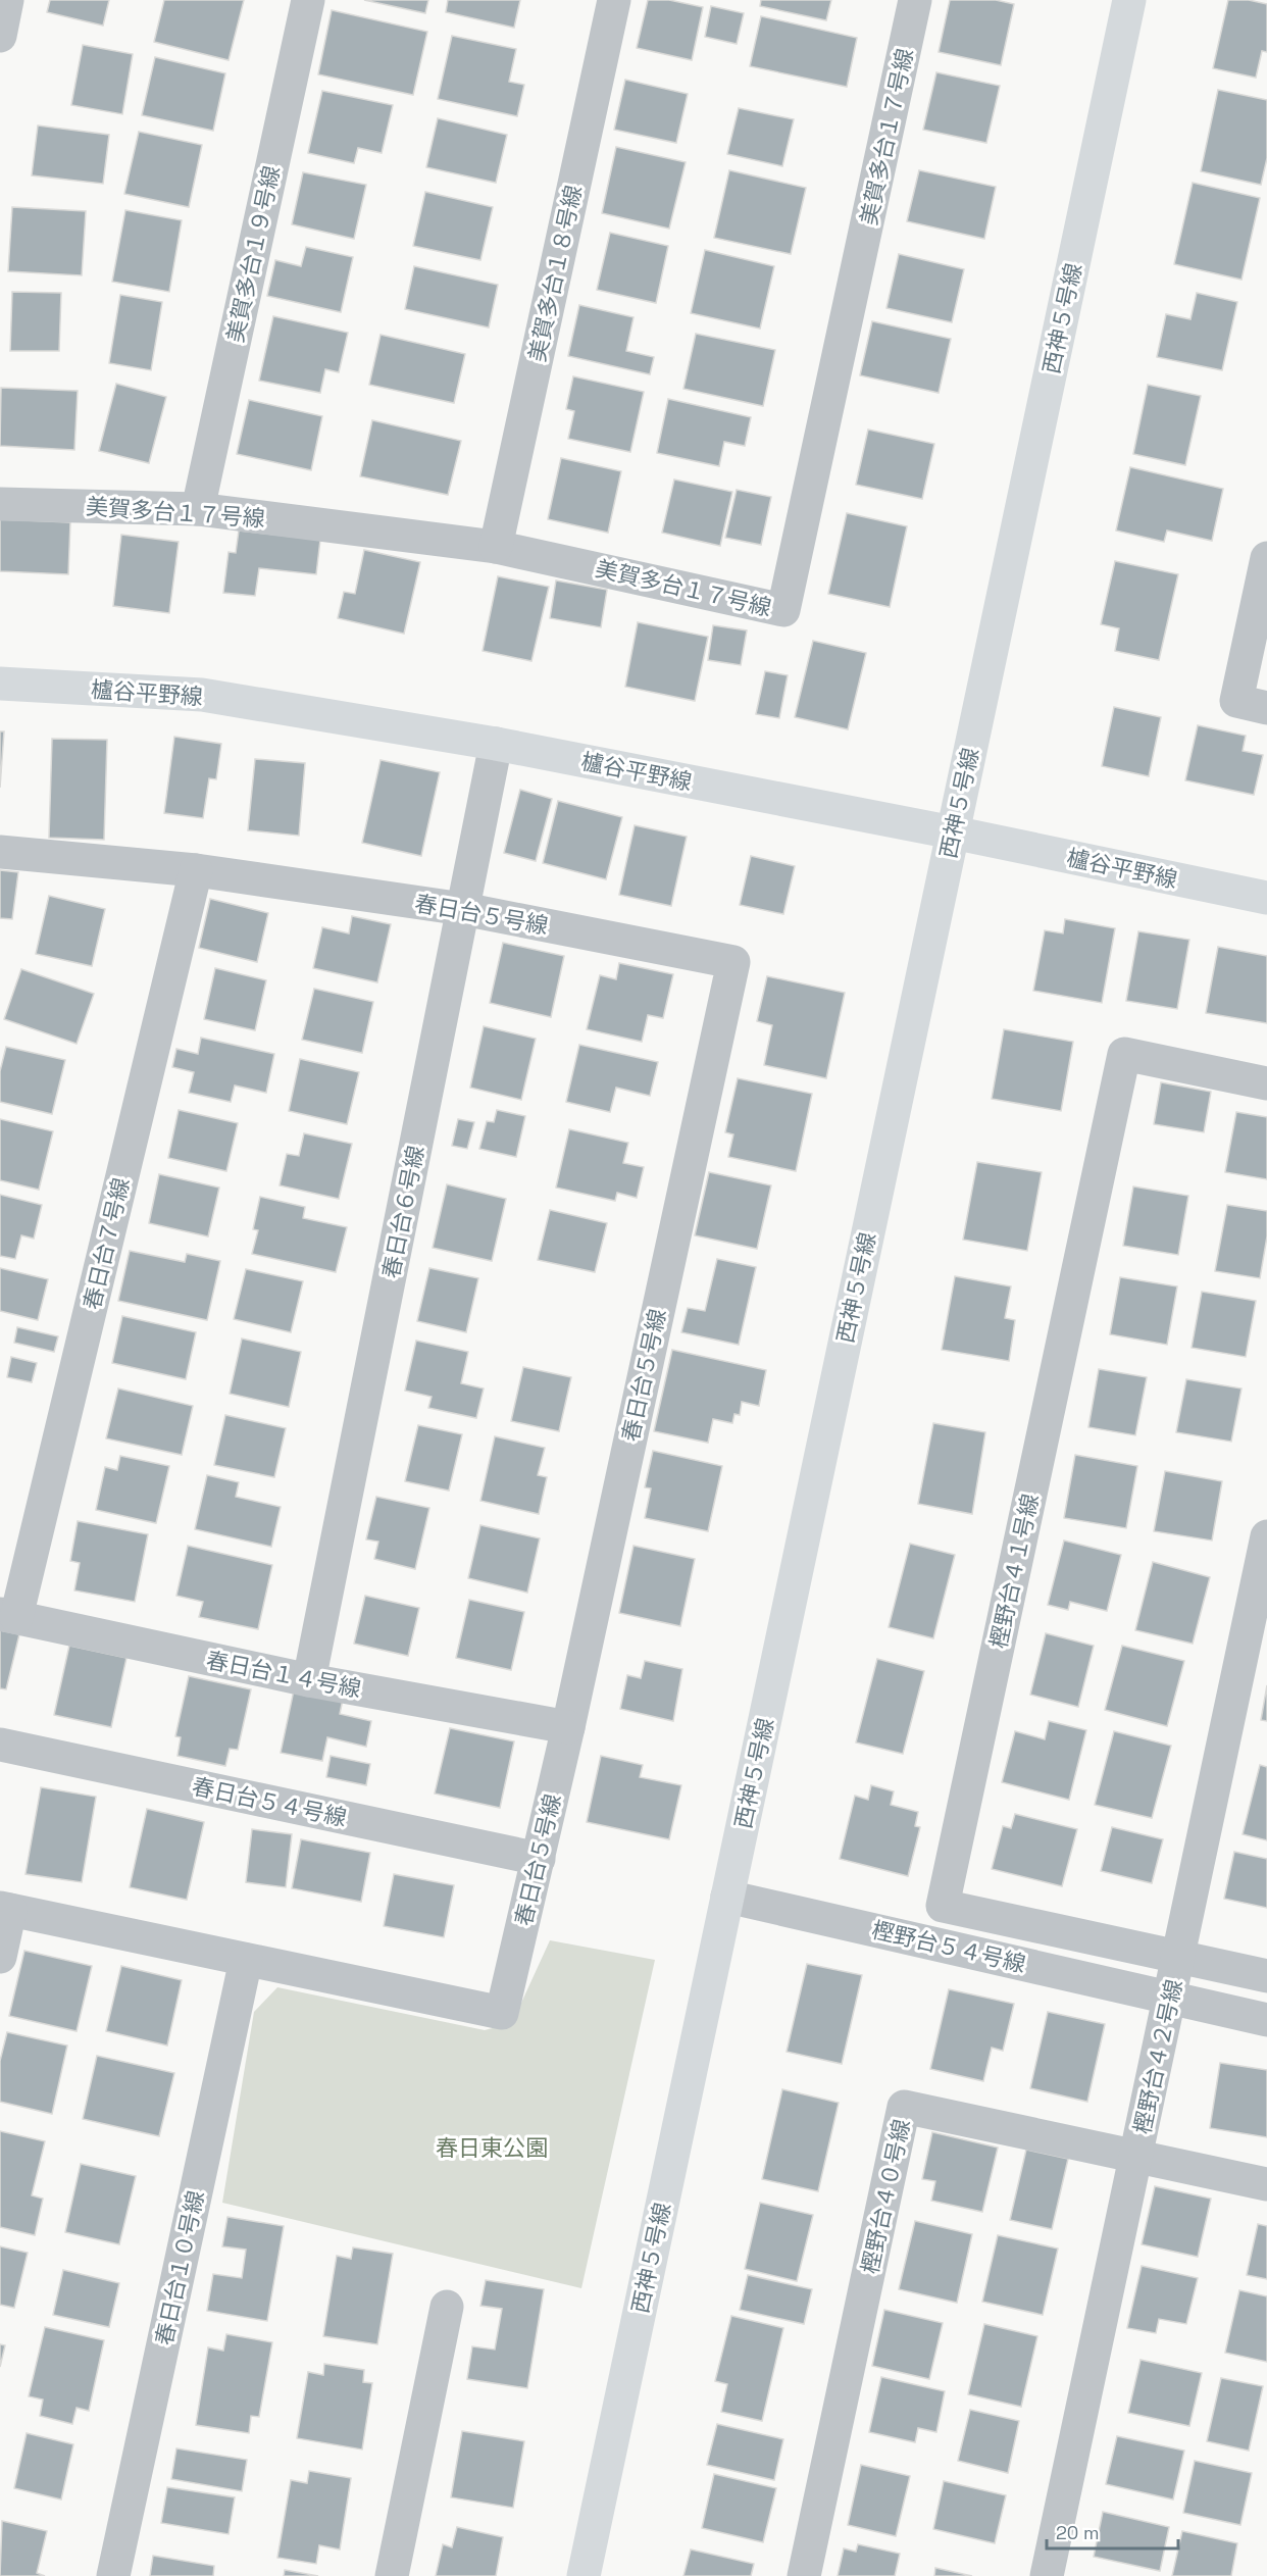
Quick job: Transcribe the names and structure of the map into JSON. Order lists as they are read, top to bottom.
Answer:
{
  "streets": {
    "street": [
      "美賀多台１７号線",
      "美賀多台１９号線",
      "美賀多台１８号線",
      "西神５号線",
      "櫨谷平野線",
      "春日台５号線",
      "春日台６号線",
      "春日台７号線",
      "樫野台４１号線",
      "春日台１４号線",
      "春日台５４号線",
      "樫野台５４号線",
      "樫野台４２号線",
      "樫野台４０号線",
      "春日台１０号線"
    ]
  },
  "crossings": [
    ["美賀多台１７号線", "美賀多台１９号線"],
    ["美賀多台１７号線", "美賀多台１８号線"],
    ["西神５号線", "櫨谷平野線"],
    ["西神５号線", "樫野台５４号線"],
    ["櫨谷平野線", "春日台６号線"],
    ["春日台５号線", "春日台６号線"],
    ["春日台５号線", "春日台７号線"],
    ["春日台５号線", "春日台１４号線"],
    ["春日台５号線", "春日台５４号線"],
    ["春日台５号線", "春日台１０号線"],
    ["春日台６号線", "春日台１４号線"],
    ["春日台７号線", "春日台１４号線"],
    ["樫野台４１号線", "樫野台４２号線"],
    ["樫野台５４号線", "樫野台４２号線"],
    ["樫野台４２号線", "樫野台４０号線"]
  ],
  "parks": ["春日東公園"],
  "scale_bar": "20 m"
}
